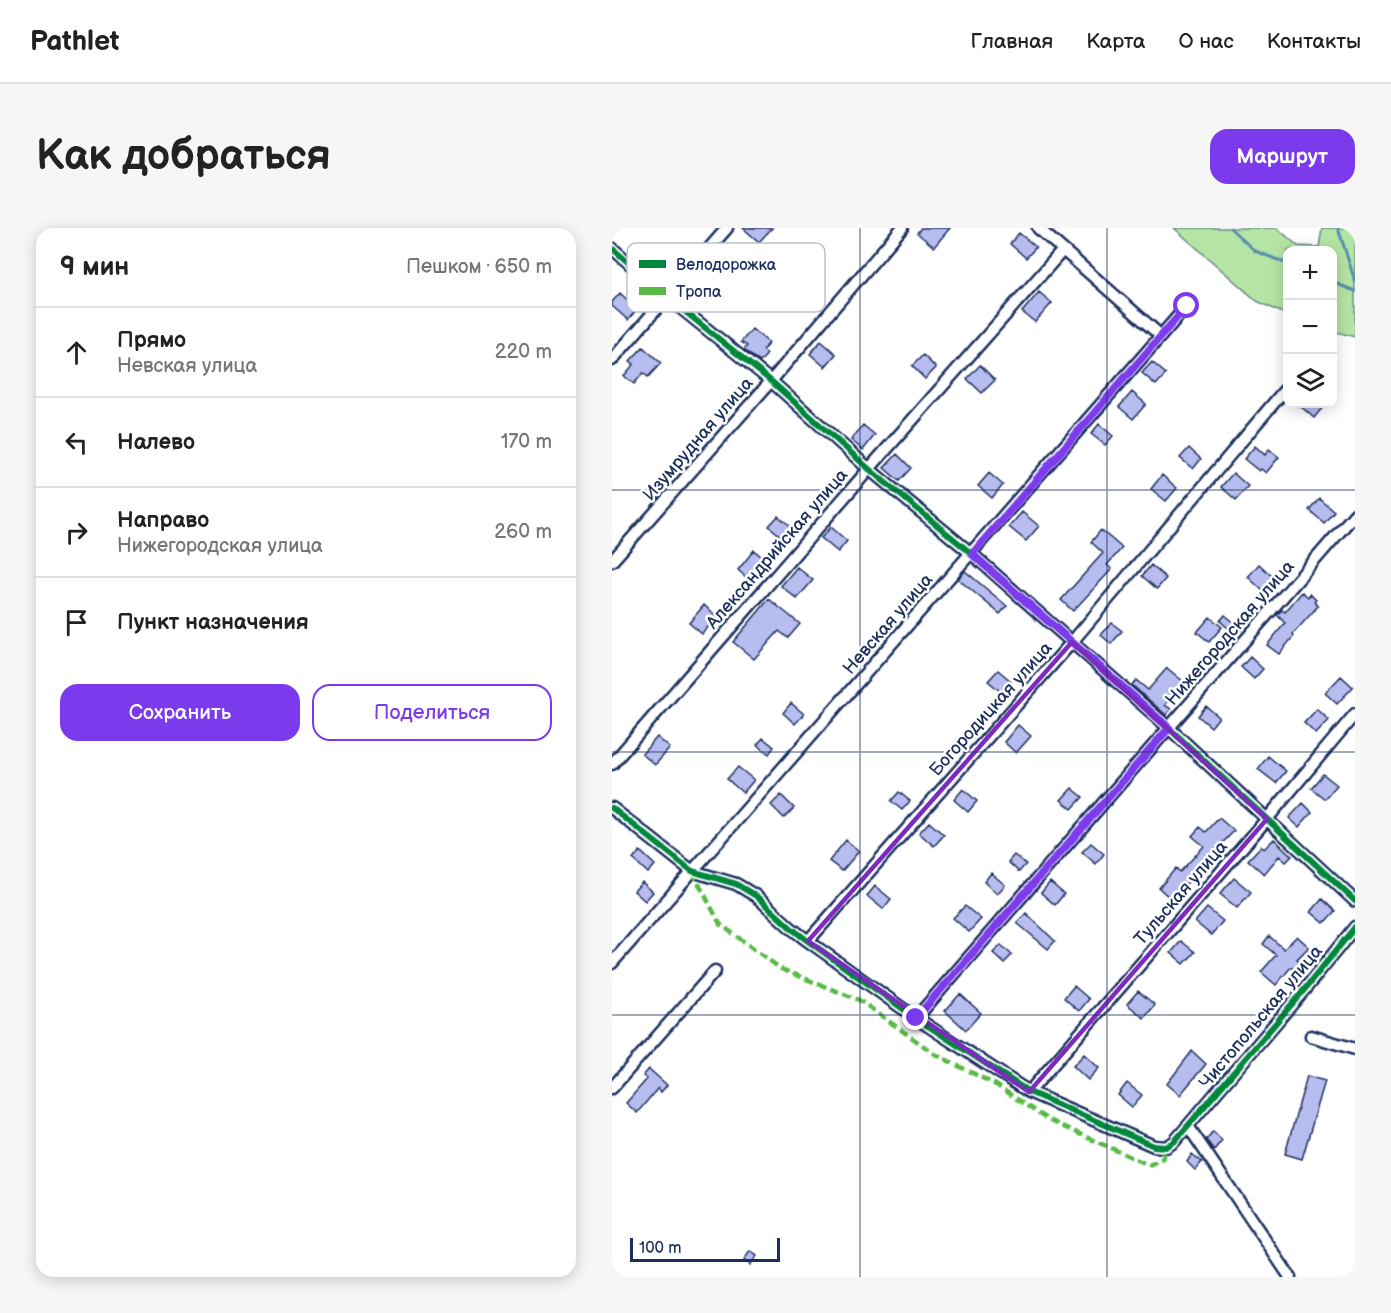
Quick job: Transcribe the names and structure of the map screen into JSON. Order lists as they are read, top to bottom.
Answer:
{
  "streets": {
    "street": [
      "Изумрудная улица",
      "Александрийская улица",
      "Невская улица",
      "Нижегородская улица",
      "Богородицкая улица",
      "Тульская улица",
      "Чистопольская улица"
    ]
  },
  "crossings": [
    ["Невская улица", "Чистопольская улица"],
    ["Нижегородская улица", "Чистопольская улица"],
    ["Богородицкая улица", "Чистопольская улица"],
    ["Тульская улица", "Чистопольская улица"]
  ],
  "legend": ["Велодорожка", "Тропа"],
  "scale_bar": "100 m",
  "page": {
    "header": "Pathlet",
    "nav": [
      "Главная",
      "Карта",
      "О нас",
      "Контакты"
    ],
    "buttons": [
      "Маршрут",
      ["Сохранить", "Поделиться"]
    ],
    "title": "Как добраться",
    "heading": ["9 мин", "Пешком · 650 m"],
    "map_buttons": ["+", "−"],
    "list": [
      ["Прямо", "Невская улица", "220 m"],
      ["Налево", "170 m"],
      ["Направо", "Нижегородская улица", "260 m"],
      "Пункт назначения"
    ],
    "scale": "100 m"
  }
}
